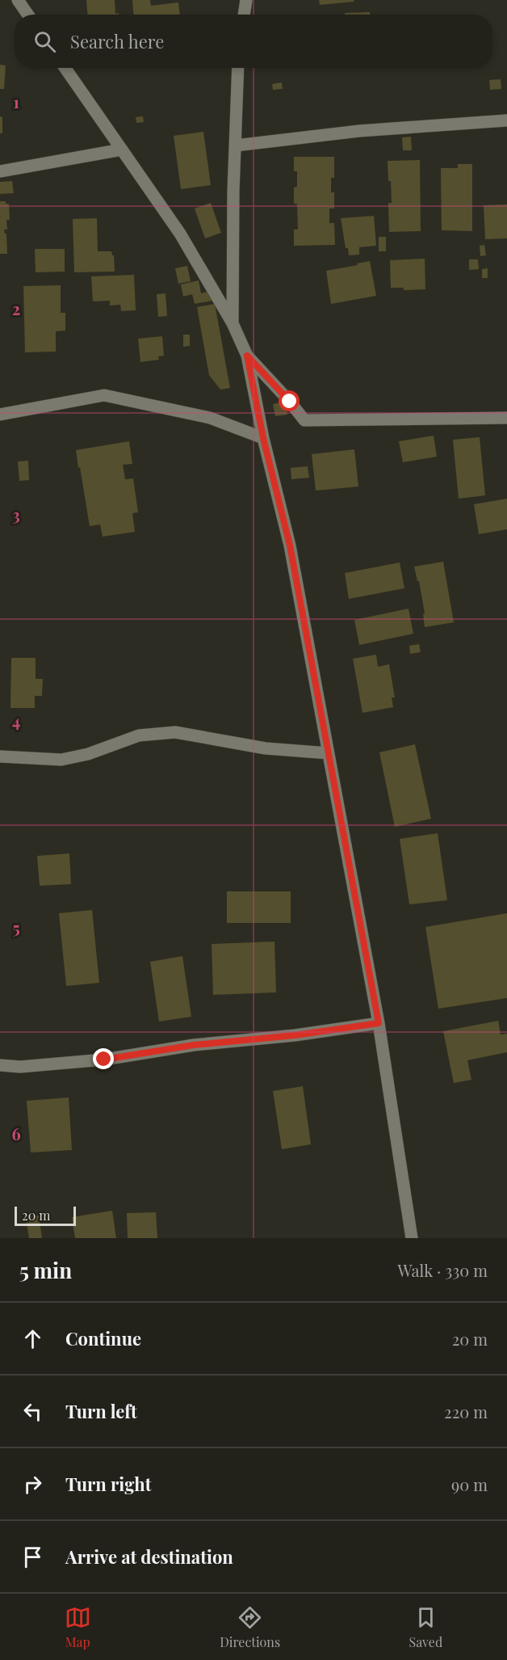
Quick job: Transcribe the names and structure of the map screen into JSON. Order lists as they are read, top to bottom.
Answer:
{
  "scale_bar": "20 m",
  "page": {
    "search": "Search here",
    "scale": "20 m",
    "heading": ["5 min", "Walk · 330 m"],
    "list": [
      ["Continue", "20 m"],
      ["Turn left", "220 m"],
      ["Turn right", "90 m"],
      "Arrive at destination"
    ],
    "nav": ["Map", "Directions", "Saved"]
  },
  "grid": {
    "rows": [
      "1",
      "2",
      "3",
      "4",
      "5",
      "6"
    ]
  }
}
